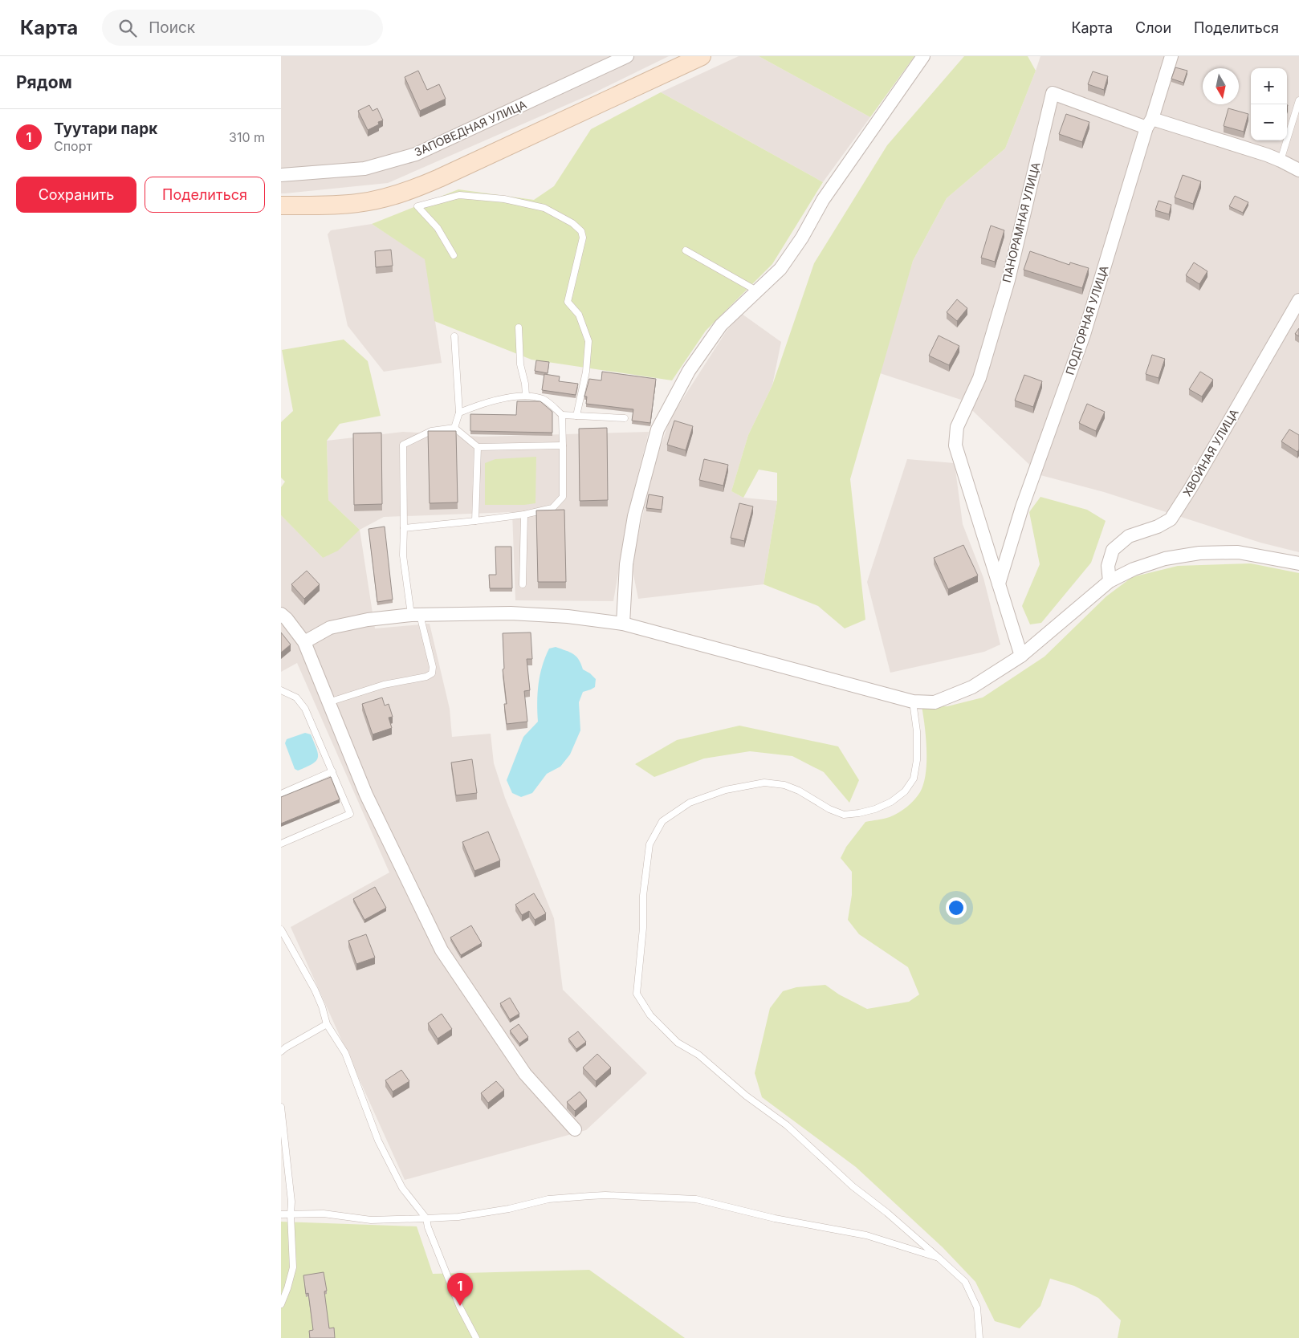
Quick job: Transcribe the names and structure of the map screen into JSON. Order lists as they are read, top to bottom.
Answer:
{
  "streets": {
    "street": [
      "ЗАПОВЕДНАЯ УЛИЦА",
      "ПАНОРАМНАЯ УЛИЦА",
      "ПОДГОРНАЯ УЛИЦА",
      "ХВОЙНАЯ УЛИЦА"
    ]
  },
  "crossings": [
    ["ПАНОРАМНАЯ УЛИЦА", "ПОДГОРНАЯ УЛИЦА"]
  ],
  "north": "bottom",
  "page": {
    "header": "Карта",
    "search": "Поиск",
    "nav": ["Карта", "Слои", "Поделиться"],
    "heading": "Рядом",
    "map_buttons": ["+", "−"],
    "list": [
      {
        "mark": "1",
        "name": "Туутари парк",
        "note": "Спорт",
        "value": "310 m"
      }
    ],
    "buttons": ["Сохранить", "Поделиться"],
    "pins": "1"
  }
}
